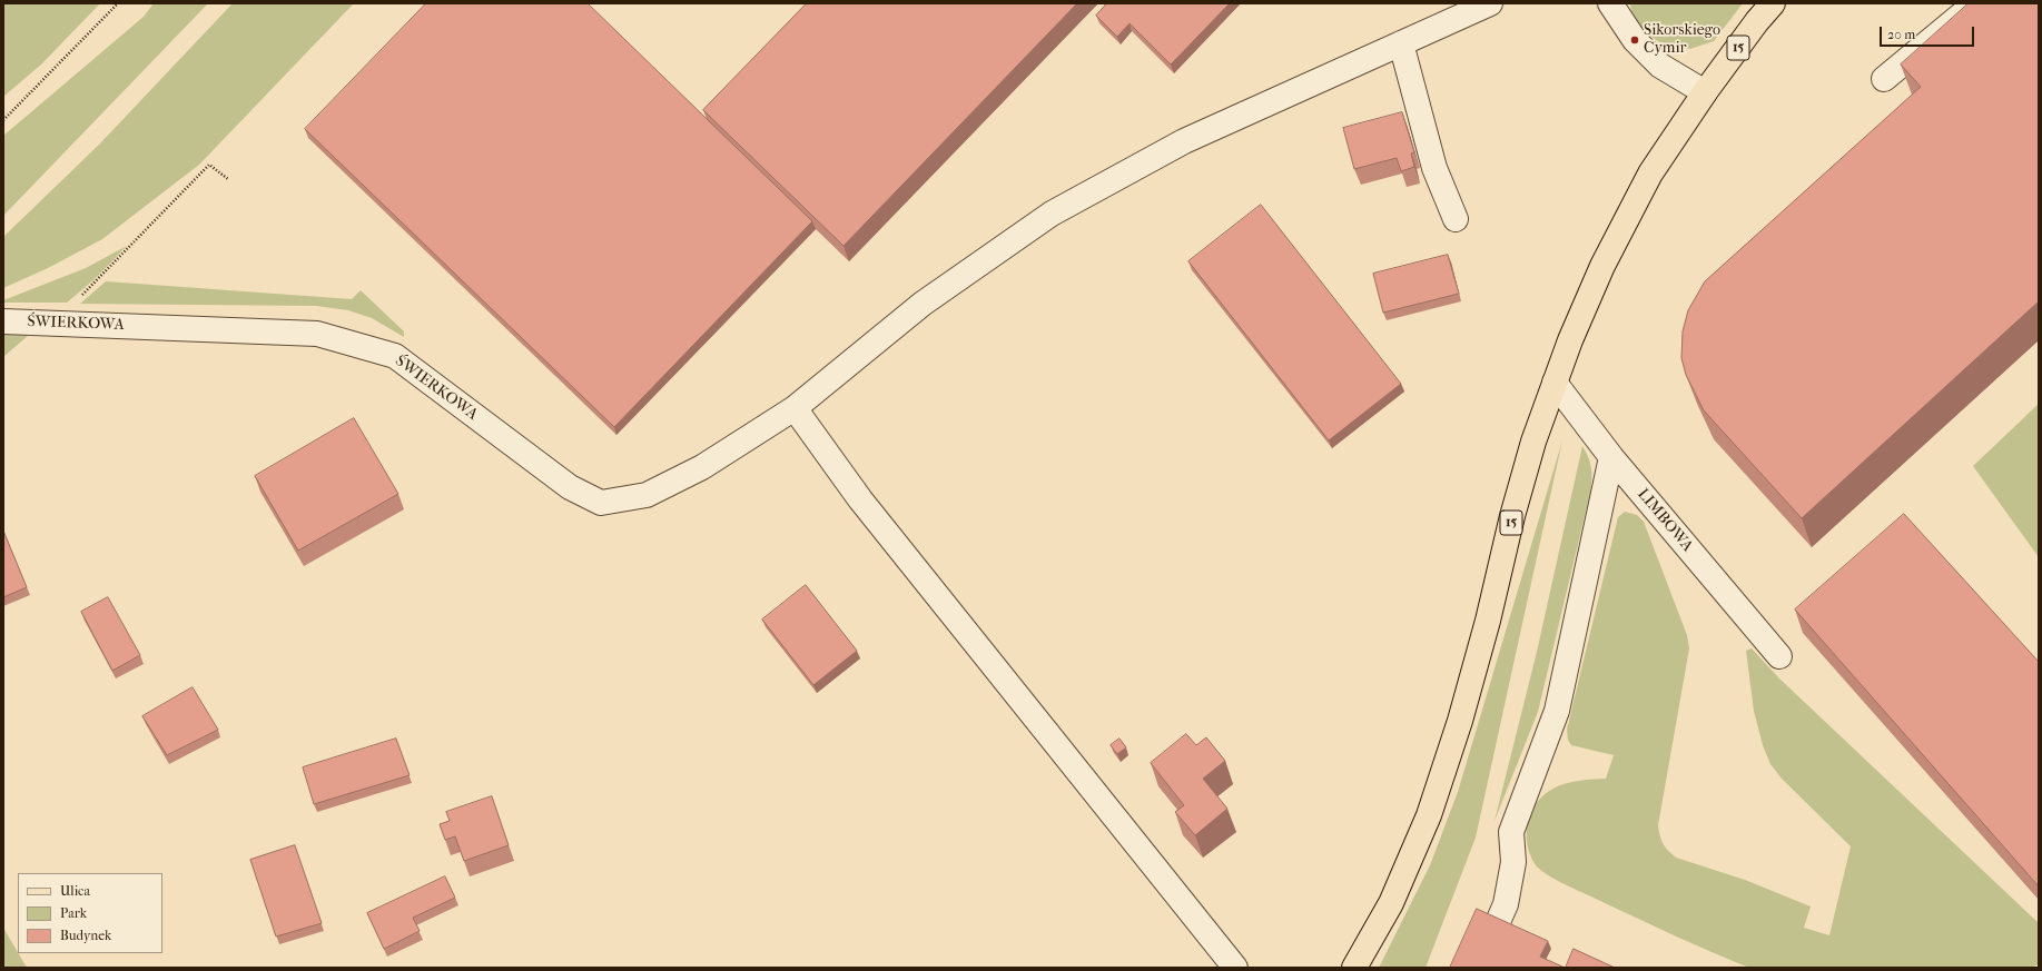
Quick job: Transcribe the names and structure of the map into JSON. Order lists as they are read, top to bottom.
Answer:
{
  "streets": {
    "main road": ["15"],
    "street": ["ŚWIERKOWA", "LIMBOWA"]
  },
  "crossings": [
    ["15", "LIMBOWA"]
  ],
  "places": ["Sikorskiego Cymir"],
  "legend": ["Ulica", "Park", "Budynek"],
  "scale_bar": "20 m"
}
